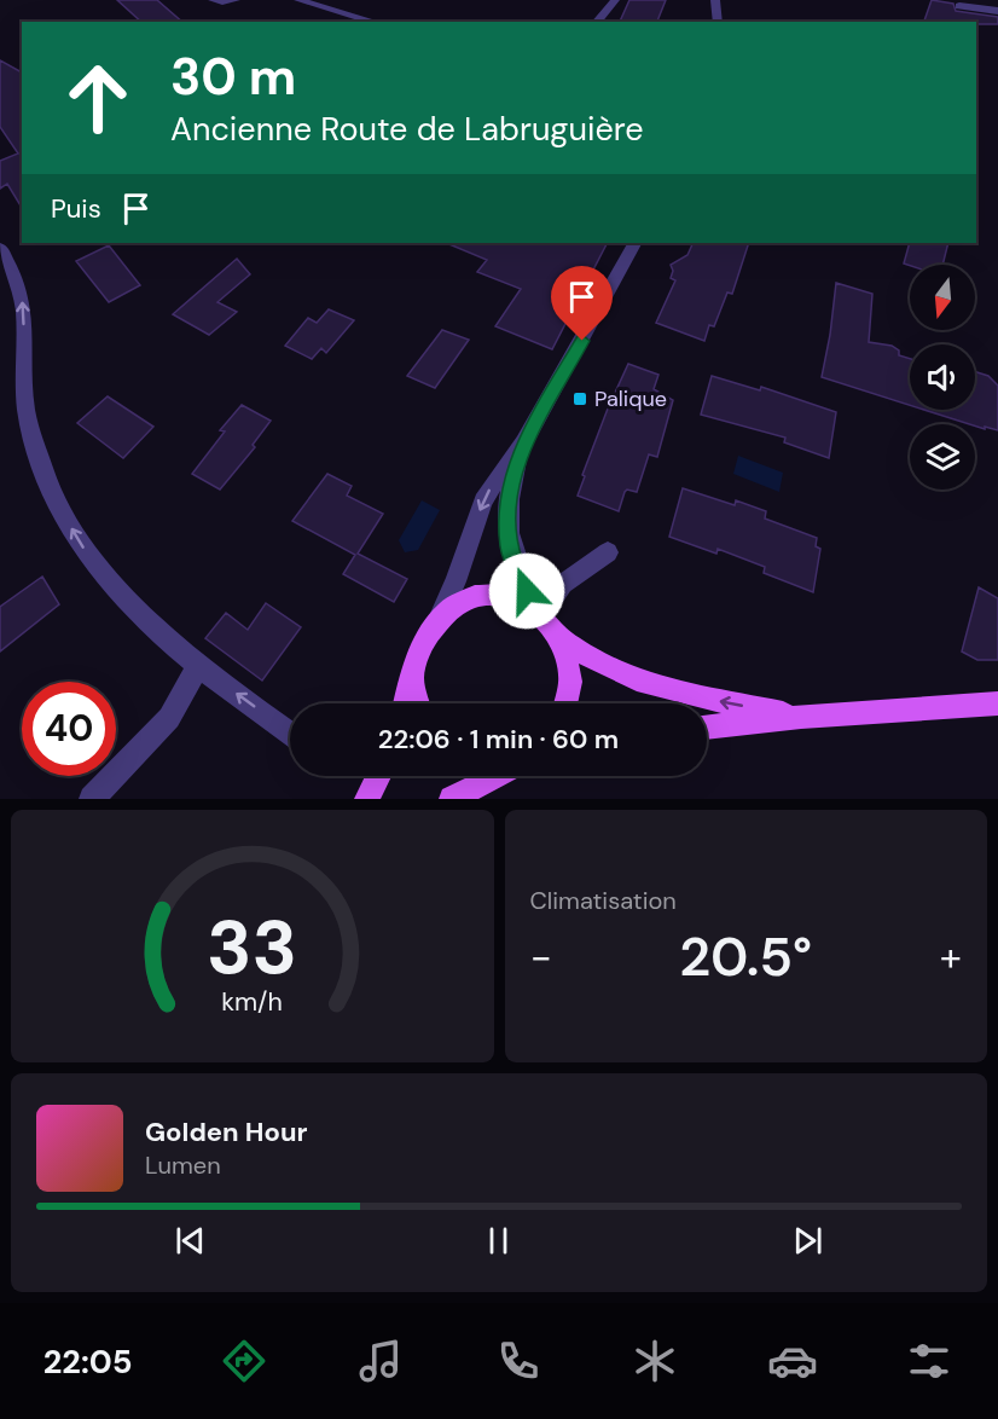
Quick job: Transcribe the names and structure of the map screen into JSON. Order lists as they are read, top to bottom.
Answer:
{
  "places": {
    "transit": ["Palique"]
  },
  "north": "bottom",
  "page": {
    "turn": ["30 m", "Ancienne Route de Labruguière"],
    "then": "Puis",
    "limit": "40",
    "trip": "22:06 · 1 min · 60 m",
    "tile": "Climatisation",
    "heat": ["−", "20.5°", "+"],
    "song": ["Golden Hour", "Lumen"],
    "tabs": "22:05",
    "gauge": ["33", "km/h"]
  }
}
